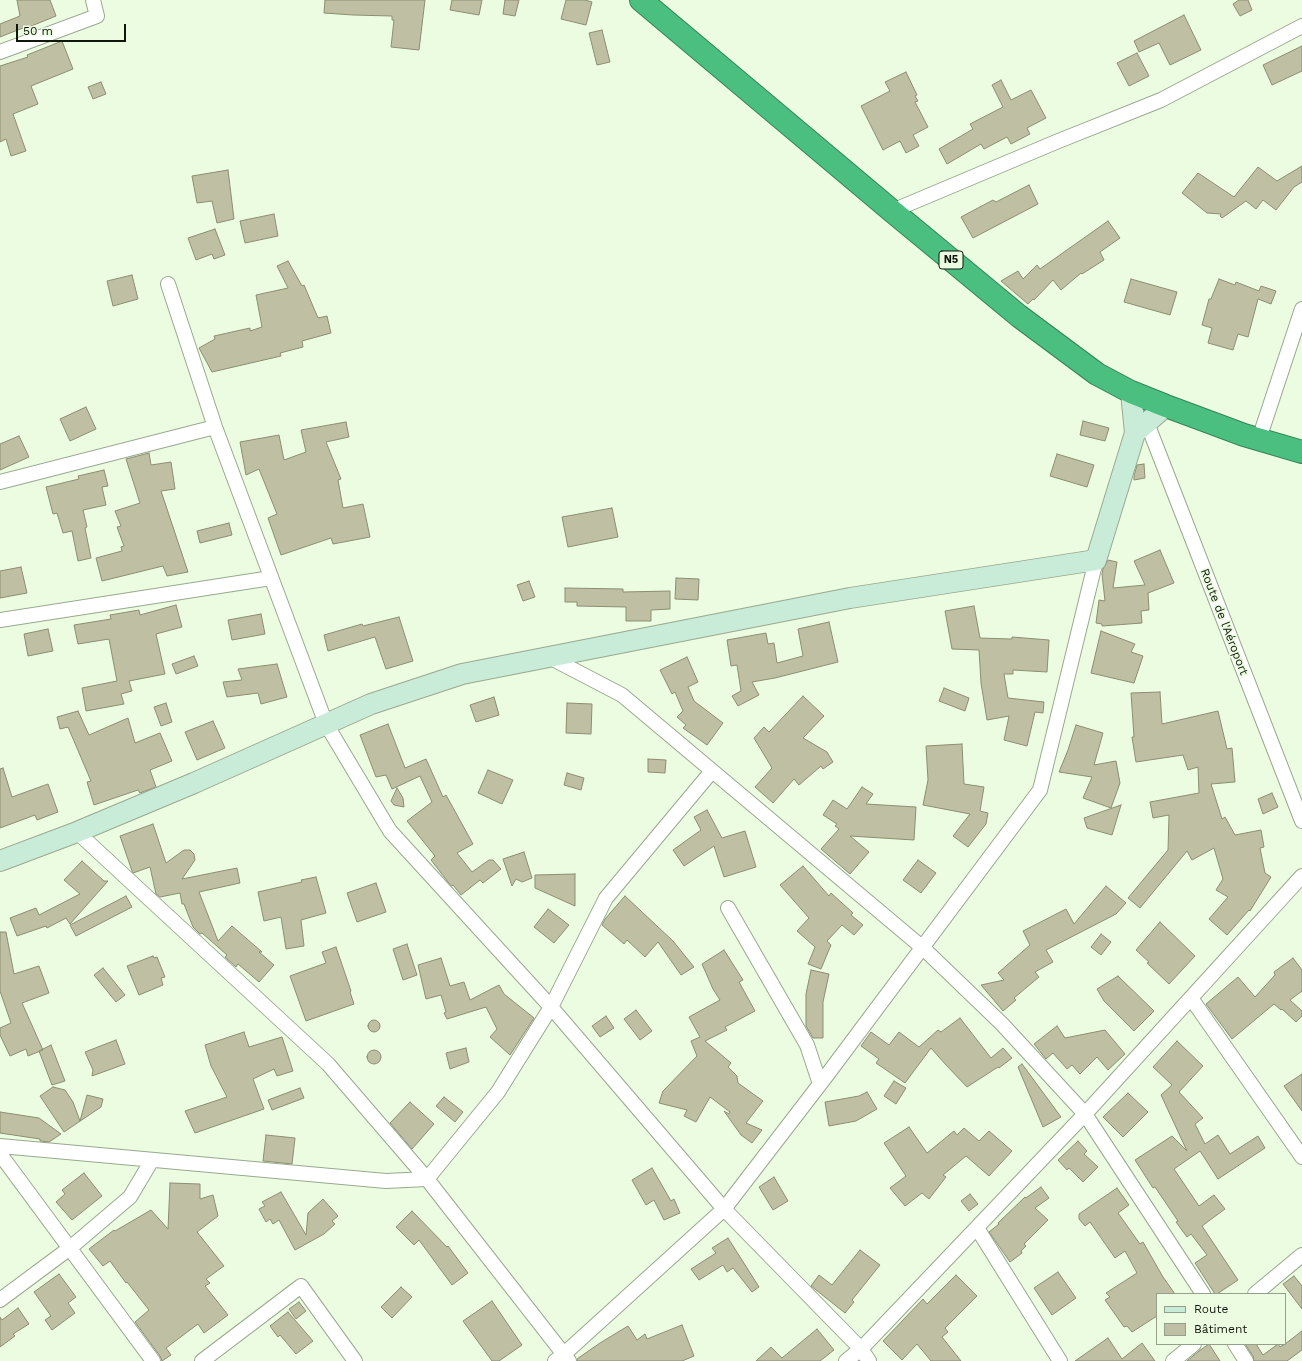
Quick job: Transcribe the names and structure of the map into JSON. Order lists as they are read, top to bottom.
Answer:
{
  "streets": {
    "highway": ["N5"],
    "street": ["Route de l'Aéroport"]
  },
  "legend": ["Route", "Bâtiment"],
  "scale_bar": "50 m"
}
